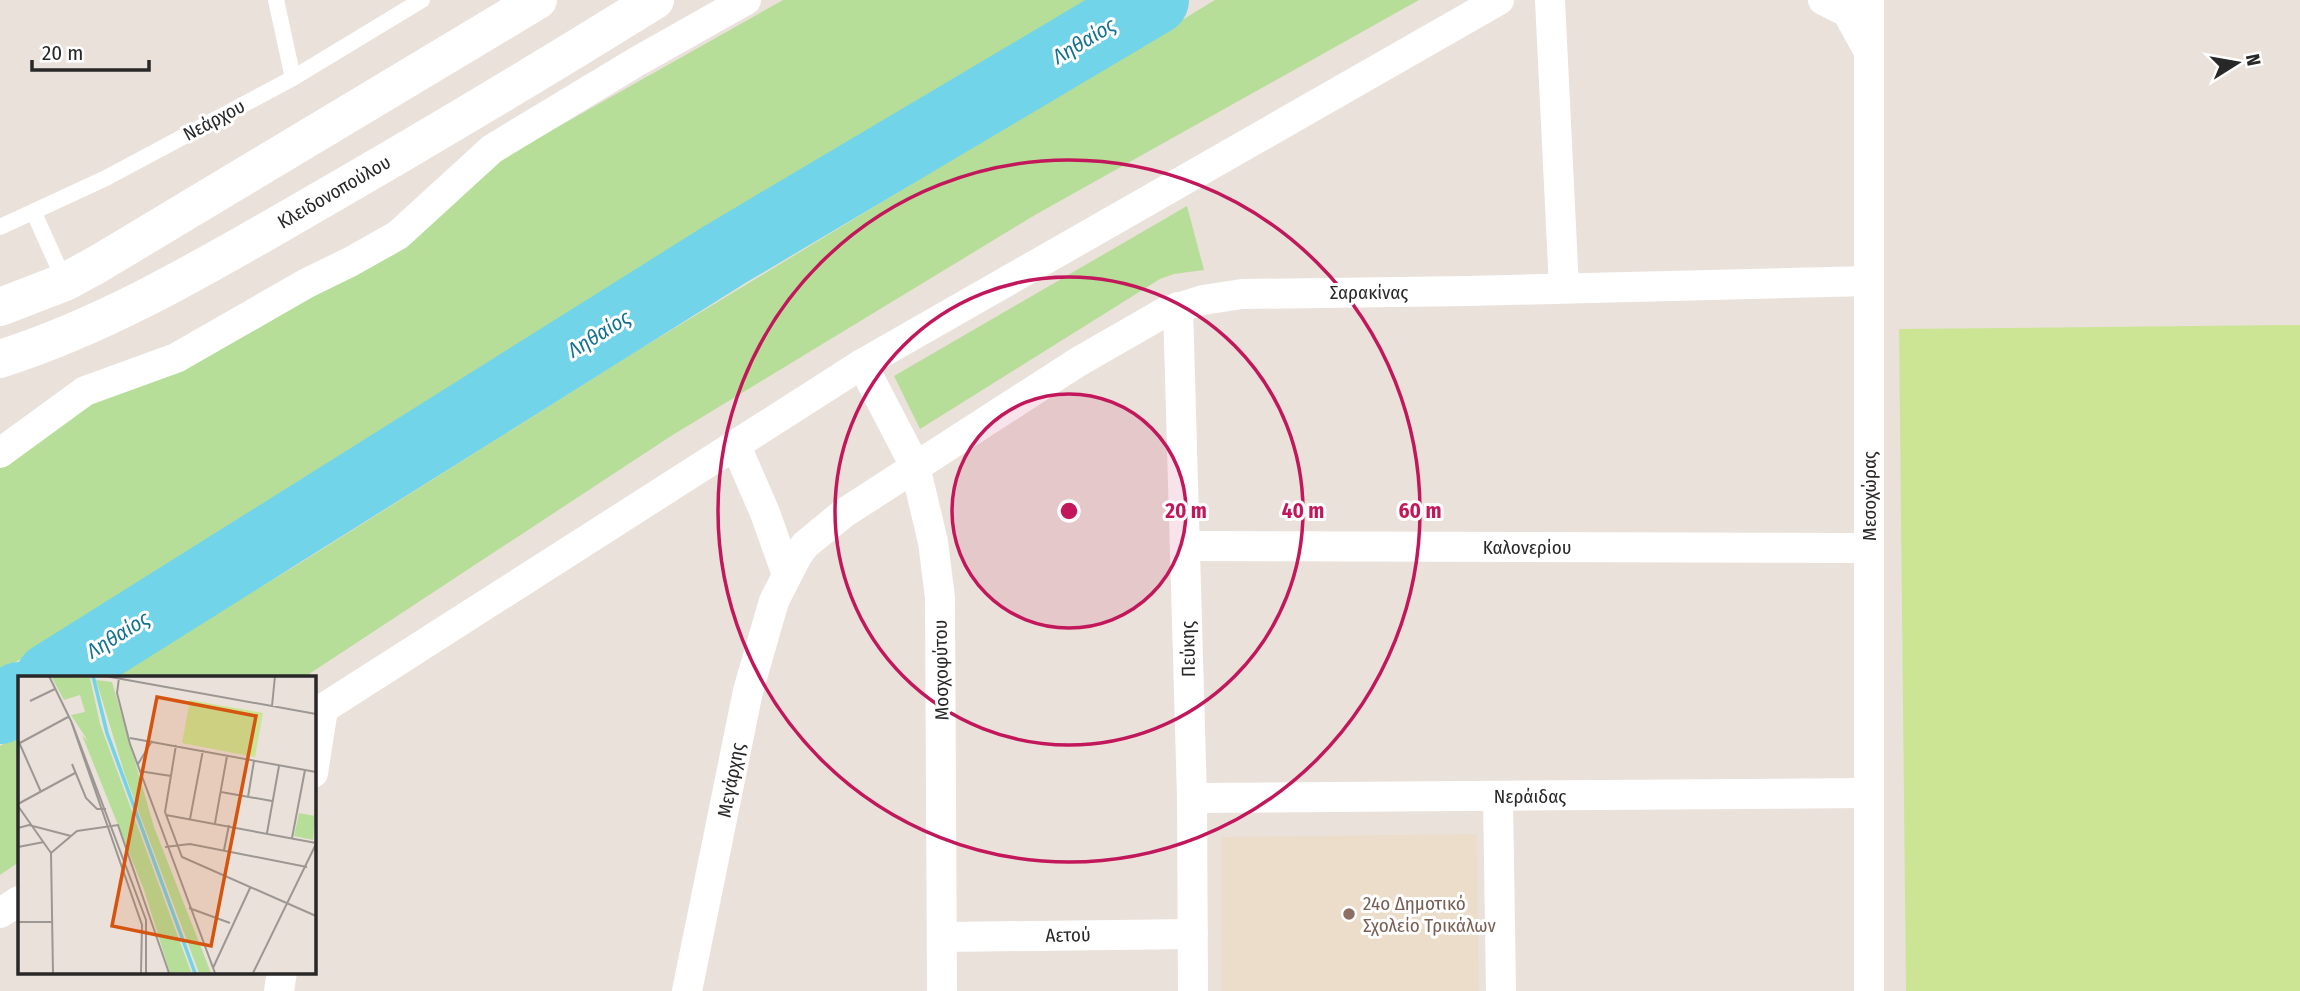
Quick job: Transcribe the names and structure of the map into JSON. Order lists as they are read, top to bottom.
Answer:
{
  "streets": {
    "street": [
      "Κλειδονοπούλου",
      "Σαρακίνας",
      "Μεσοχώρας",
      "Καλονερίου",
      "Πεύκης",
      "Μοσχοφύτου",
      "Μεγάρχης",
      "Νεράιδας",
      "Αετού"
    ],
    "lane": ["Νεάρχου"]
  },
  "crossings": [
    ["Σαρακίνας", "Μεσοχώρας"],
    ["Σαρακίνας", "Πεύκης"],
    ["Σαρακίνας", "Μοσχοφύτου"],
    ["Σαρακίνας", "Μεγάρχης"],
    ["Μεσοχώρας", "Καλονερίου"],
    ["Μεσοχώρας", "Νεράιδας"],
    ["Καλονερίου", "Πεύκης"],
    ["Πεύκης", "Νεράιδας"],
    ["Πεύκης", "Αετού"],
    ["Μοσχοφύτου", "Μεγάρχης"],
    ["Μοσχοφύτου", "Αετού"]
  ],
  "water": ["Ληθαίος"],
  "places": ["24ο Δημοτικό Σχολείο Τρικάλων"],
  "scale_bar": "20 m",
  "north": "right",
  "rings": ["20 m", "40 m", "60 m"]
}
